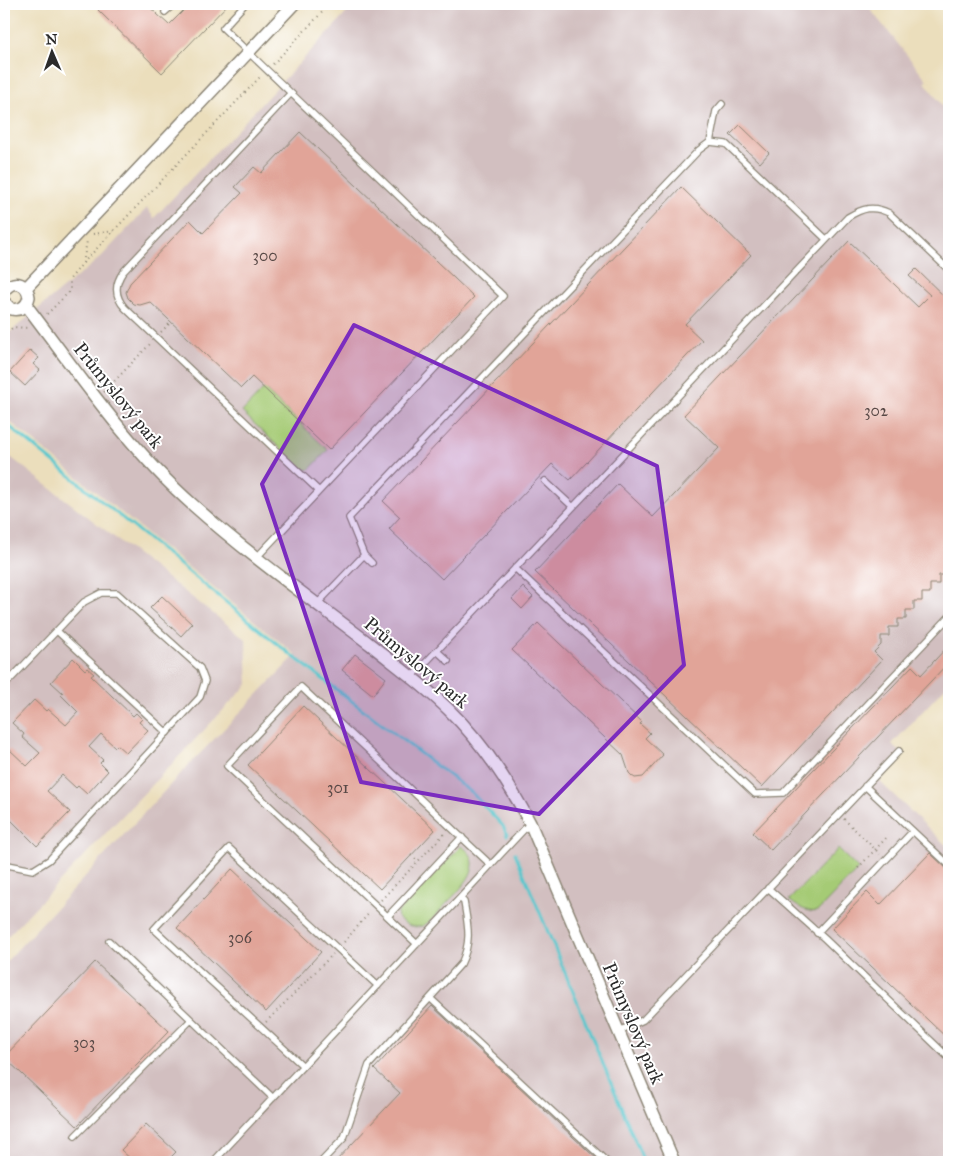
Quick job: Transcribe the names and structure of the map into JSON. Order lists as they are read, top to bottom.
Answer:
{
  "streets": {
    "street": ["Průmyslový park"]
  },
  "house_numbers": [
    "300",
    "302",
    "301",
    "306",
    "303"
  ],
  "north": "top"
}
